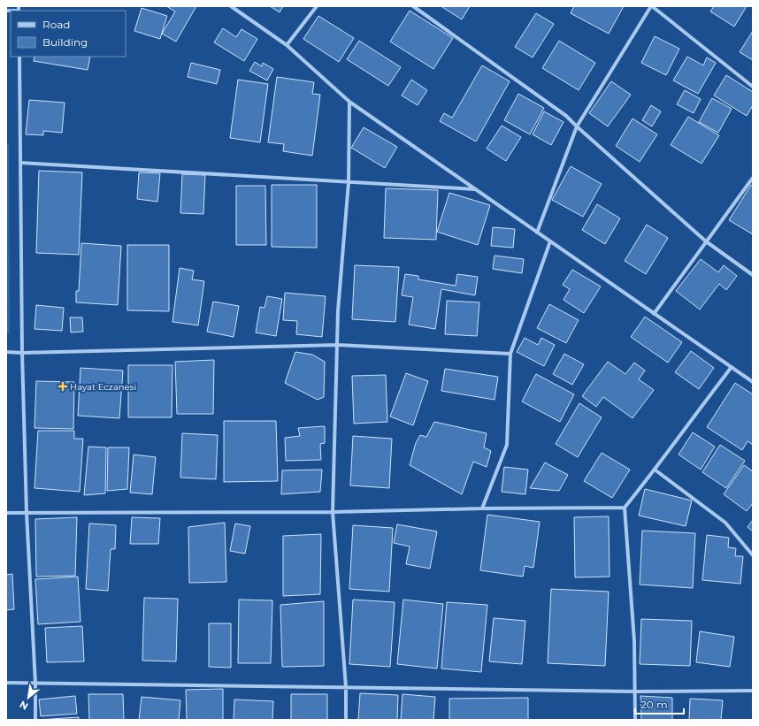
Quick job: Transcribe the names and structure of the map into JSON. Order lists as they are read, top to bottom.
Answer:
{
  "places": {
    "health": ["Hayat Eczanesi"]
  },
  "legend": ["Road", "Building"],
  "scale_bar": "20 m",
  "north": "bottom left"
}
